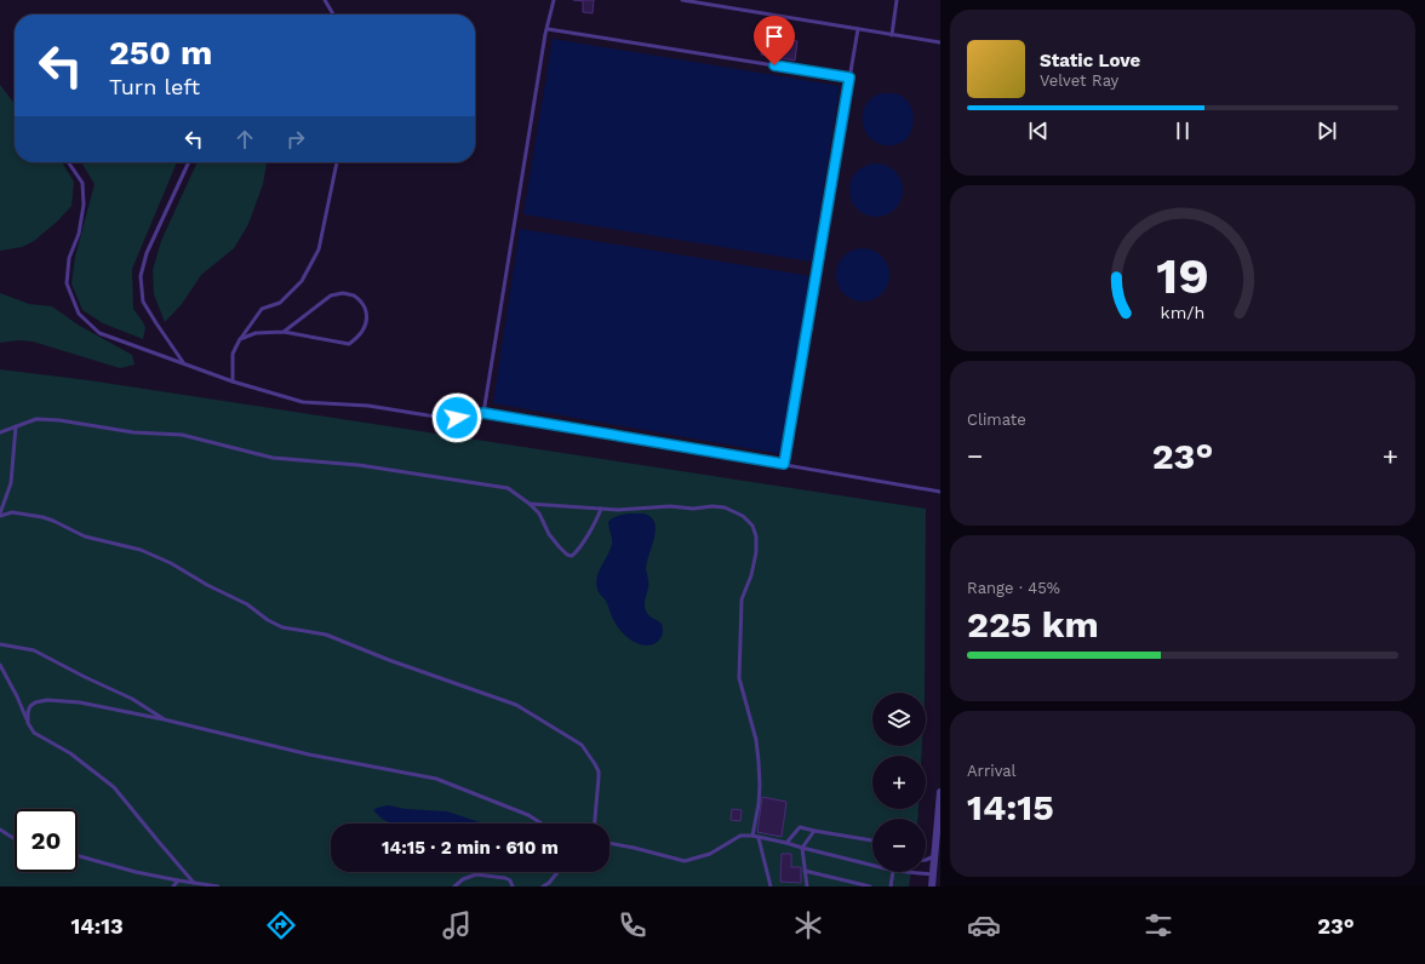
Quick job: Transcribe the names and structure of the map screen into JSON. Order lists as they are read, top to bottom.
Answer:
{
  "page": {
    "turn": ["250 m", "Turn left"],
    "song": ["Static Love", "Velvet Ray"],
    "tile": [
      "Climate",
      ["Range · 45%", "225 km"],
      ["Arrival", "14:15"]
    ],
    "heat": ["−", "23°", "+"],
    "map_buttons": ["+", "−"],
    "limit": "20",
    "trip": "14:15 · 2 min · 610 m",
    "tabs": ["14:13", "23°"],
    "gauge": ["19", "km/h"]
  }
}
